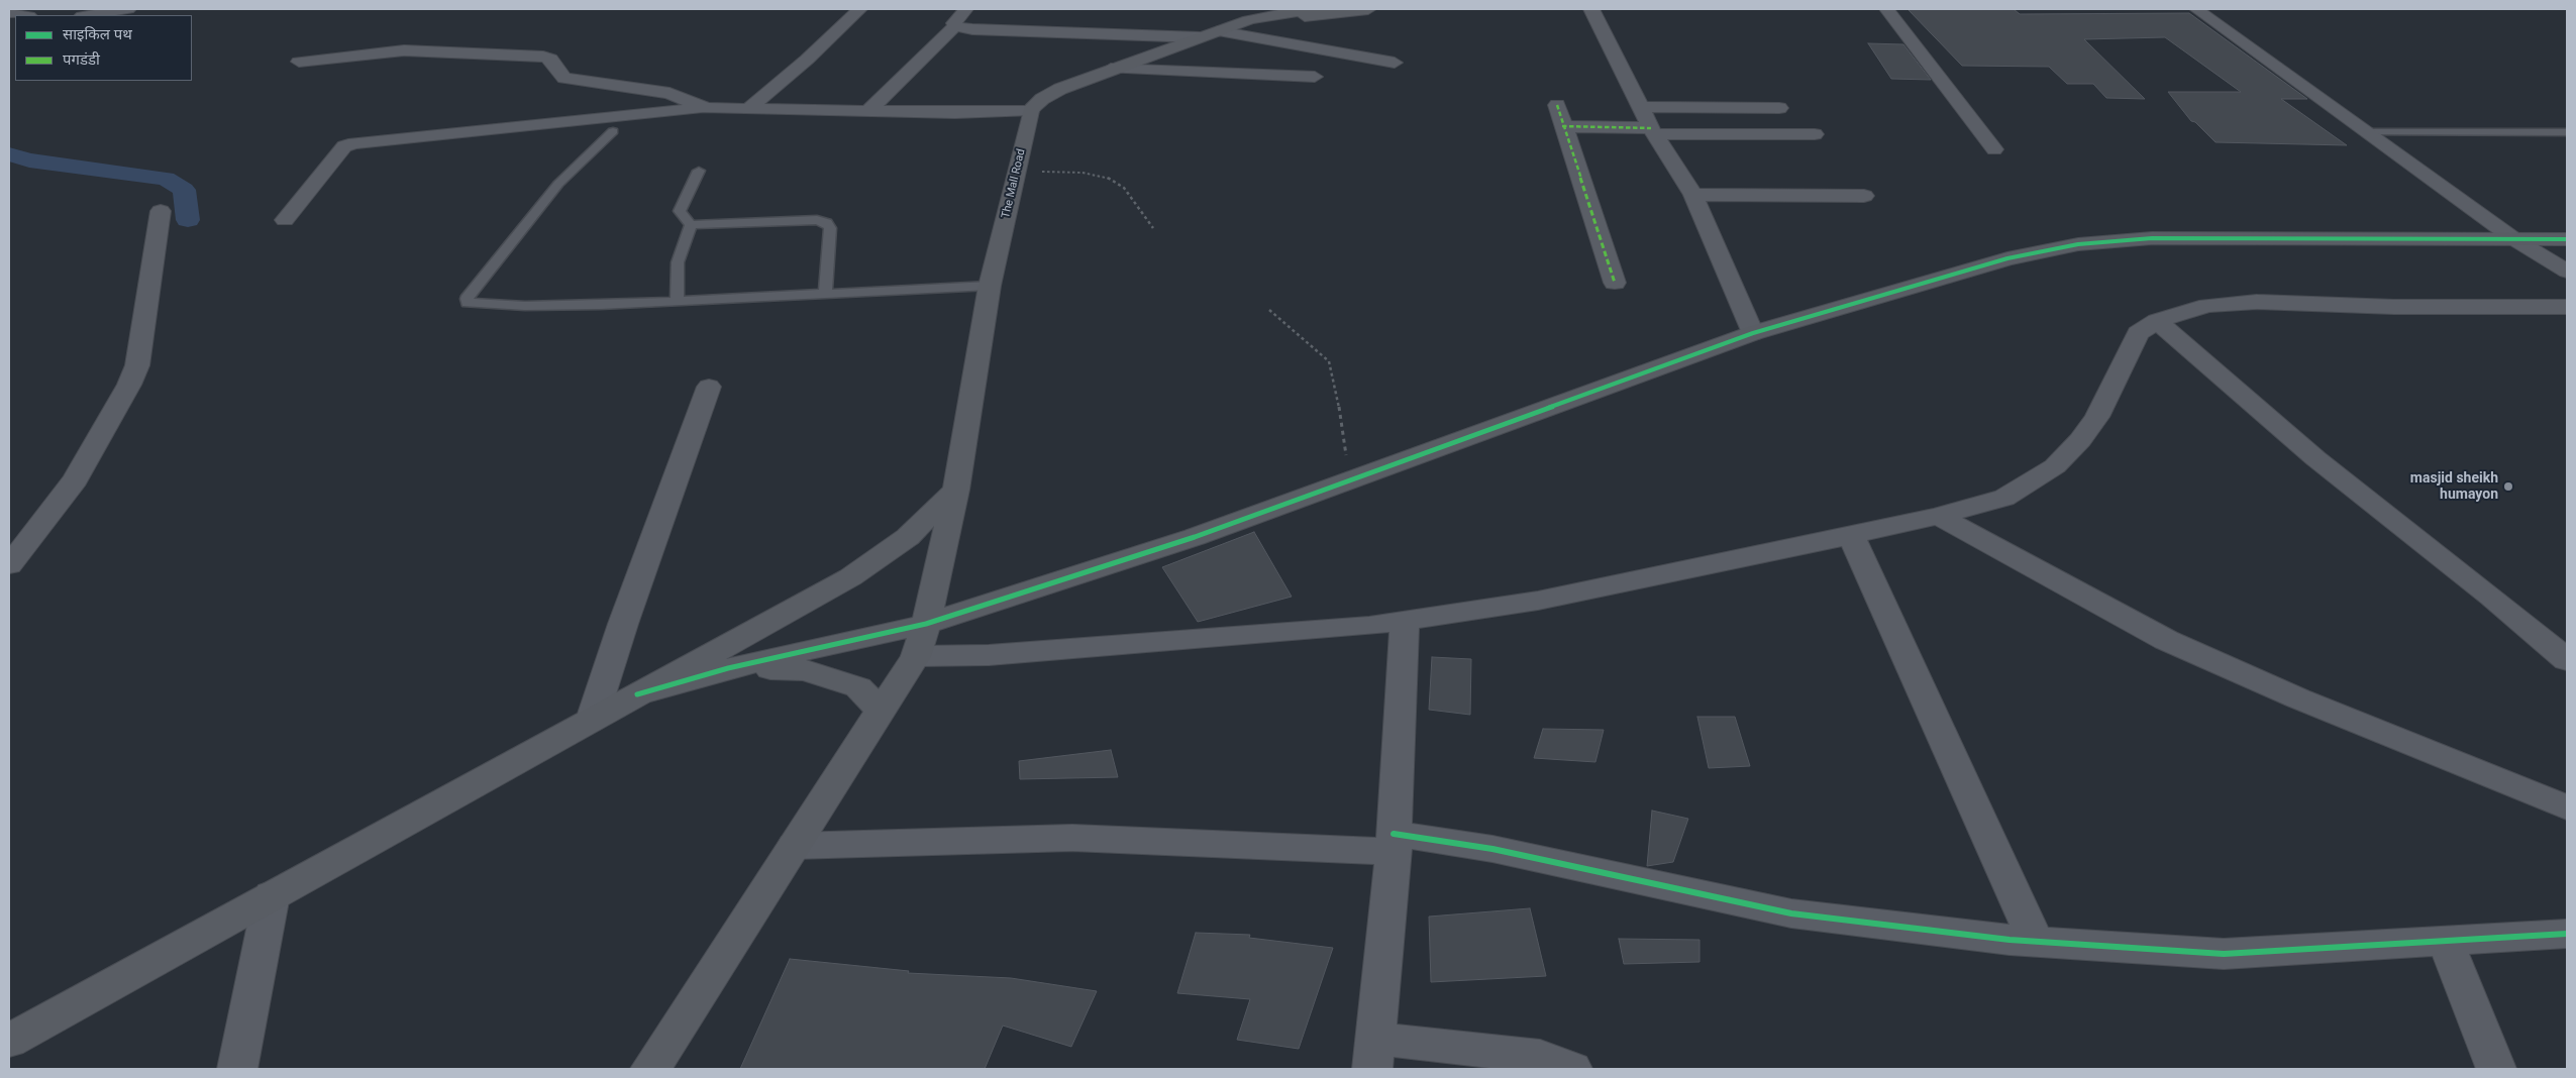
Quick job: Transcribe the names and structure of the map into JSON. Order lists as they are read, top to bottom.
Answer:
{
  "streets": {
    "main road": ["The Mall Road"]
  },
  "places": ["masjid sheikh humayon"],
  "legend": ["साइकिल पथ", "पगडंडी"]
}
